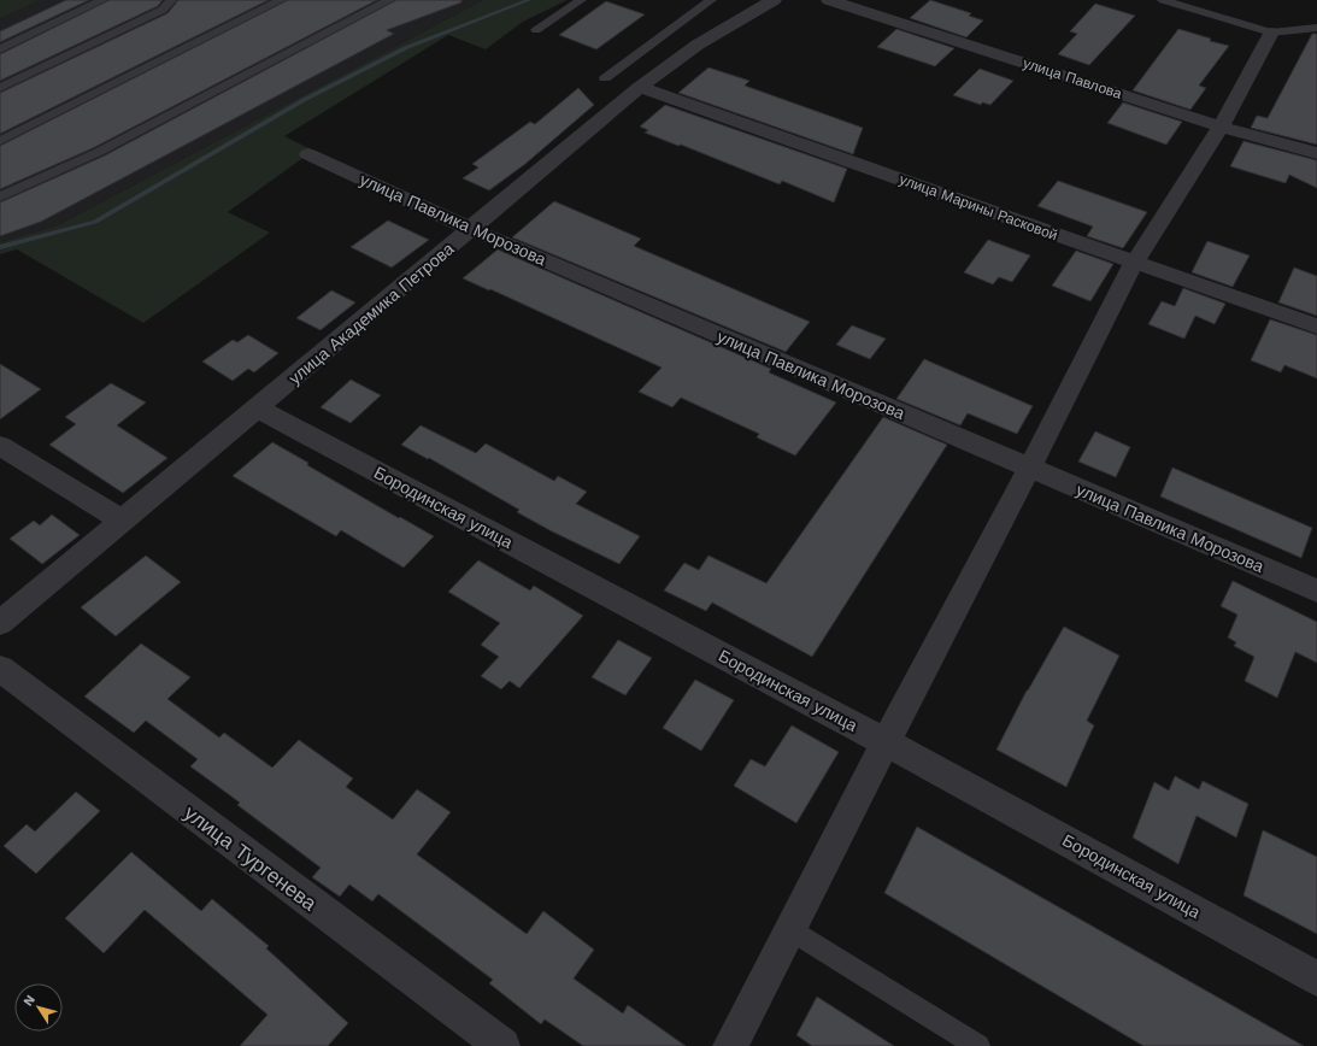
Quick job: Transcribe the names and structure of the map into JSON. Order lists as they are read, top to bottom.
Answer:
{
  "streets": {
    "street": [
      "улица Павлова",
      "улица Марины Расковой",
      "улица Павлика Морозова",
      "улица Академика Петрова",
      "Бородинская улица",
      "улица Тургенева"
    ]
  },
  "crossings": [
    ["улица Марины Расковой", "улица Академика Петрова"],
    ["улица Павлика Морозова", "улица Академика Петрова"],
    ["улица Академика Петрова", "Бородинская улица"]
  ],
  "north": "top left"
}
